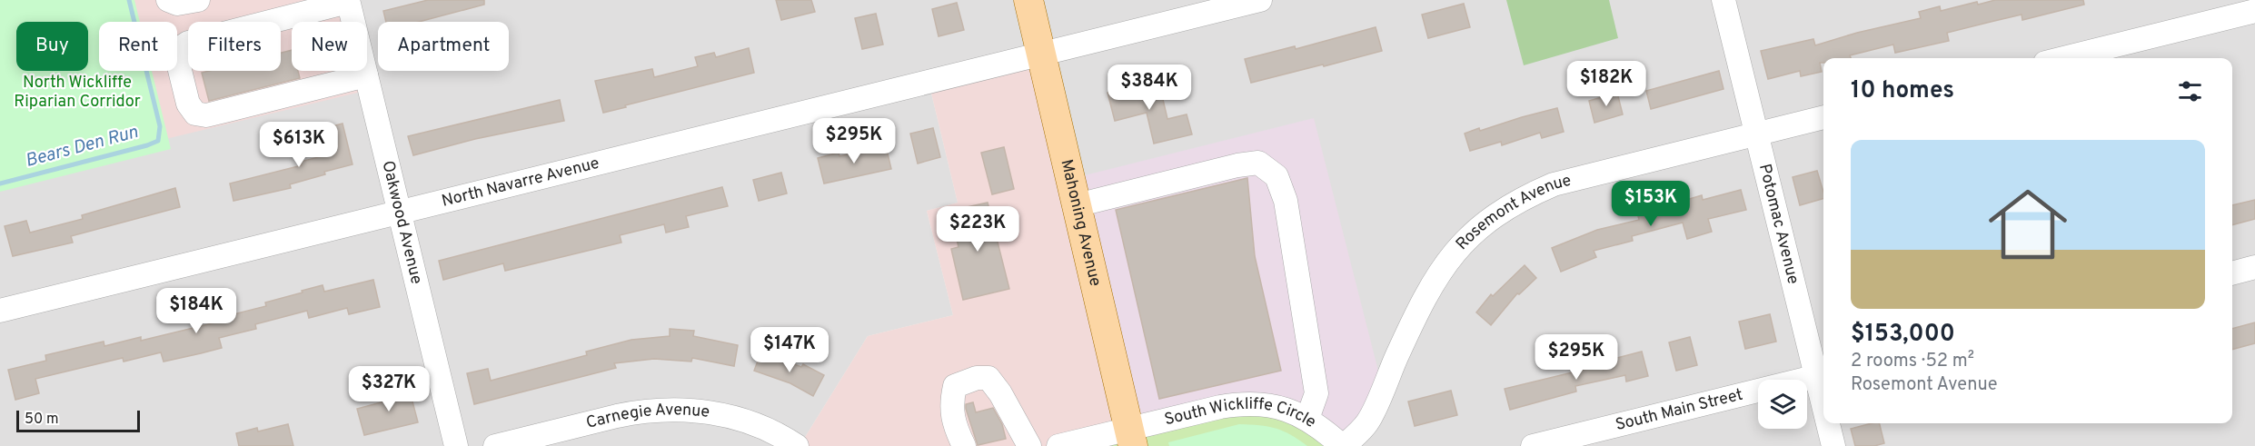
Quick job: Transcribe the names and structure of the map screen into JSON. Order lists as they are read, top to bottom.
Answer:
{
  "streets": {
    "main road": ["Mahoning Avenue"],
    "street": [
      "North Navarre Avenue",
      "Rosemont Avenue",
      "Oakwood Avenue",
      "Potomac Avenue",
      "South Main Street",
      "Carnegie Avenue",
      "South Wickliffe Circle"
    ]
  },
  "crossings": [
    ["North Navarre Avenue", "Mahoning Avenue"],
    ["North Navarre Avenue", "Oakwood Avenue"],
    ["Rosemont Avenue", "Potomac Avenue"],
    ["Rosemont Avenue", "South Wickliffe Circle"],
    ["Mahoning Avenue", "South Wickliffe Circle"],
    ["Potomac Avenue", "South Main Street"]
  ],
  "water": ["Bears Den Run"],
  "parks": ["North Wickliffe Riparian Corridor"],
  "scale_bar": "50 m",
  "page": {
    "chip": [
      "Buy",
      "Rent",
      "Filters",
      "New",
      "Apartment"
    ],
    "heading": "10 homes",
    "price": [
      "$182K",
      "$384K",
      "$295K",
      "$613K",
      "$153K",
      "$223K",
      "$184K",
      "$147K",
      "$295K",
      "$327K"
    ],
    "list": [
      {
        "name": "$153,000",
        "note": "2 rooms · 52 m² · Rosemont Avenue"
      }
    ],
    "scale": "50 m"
  }
}
